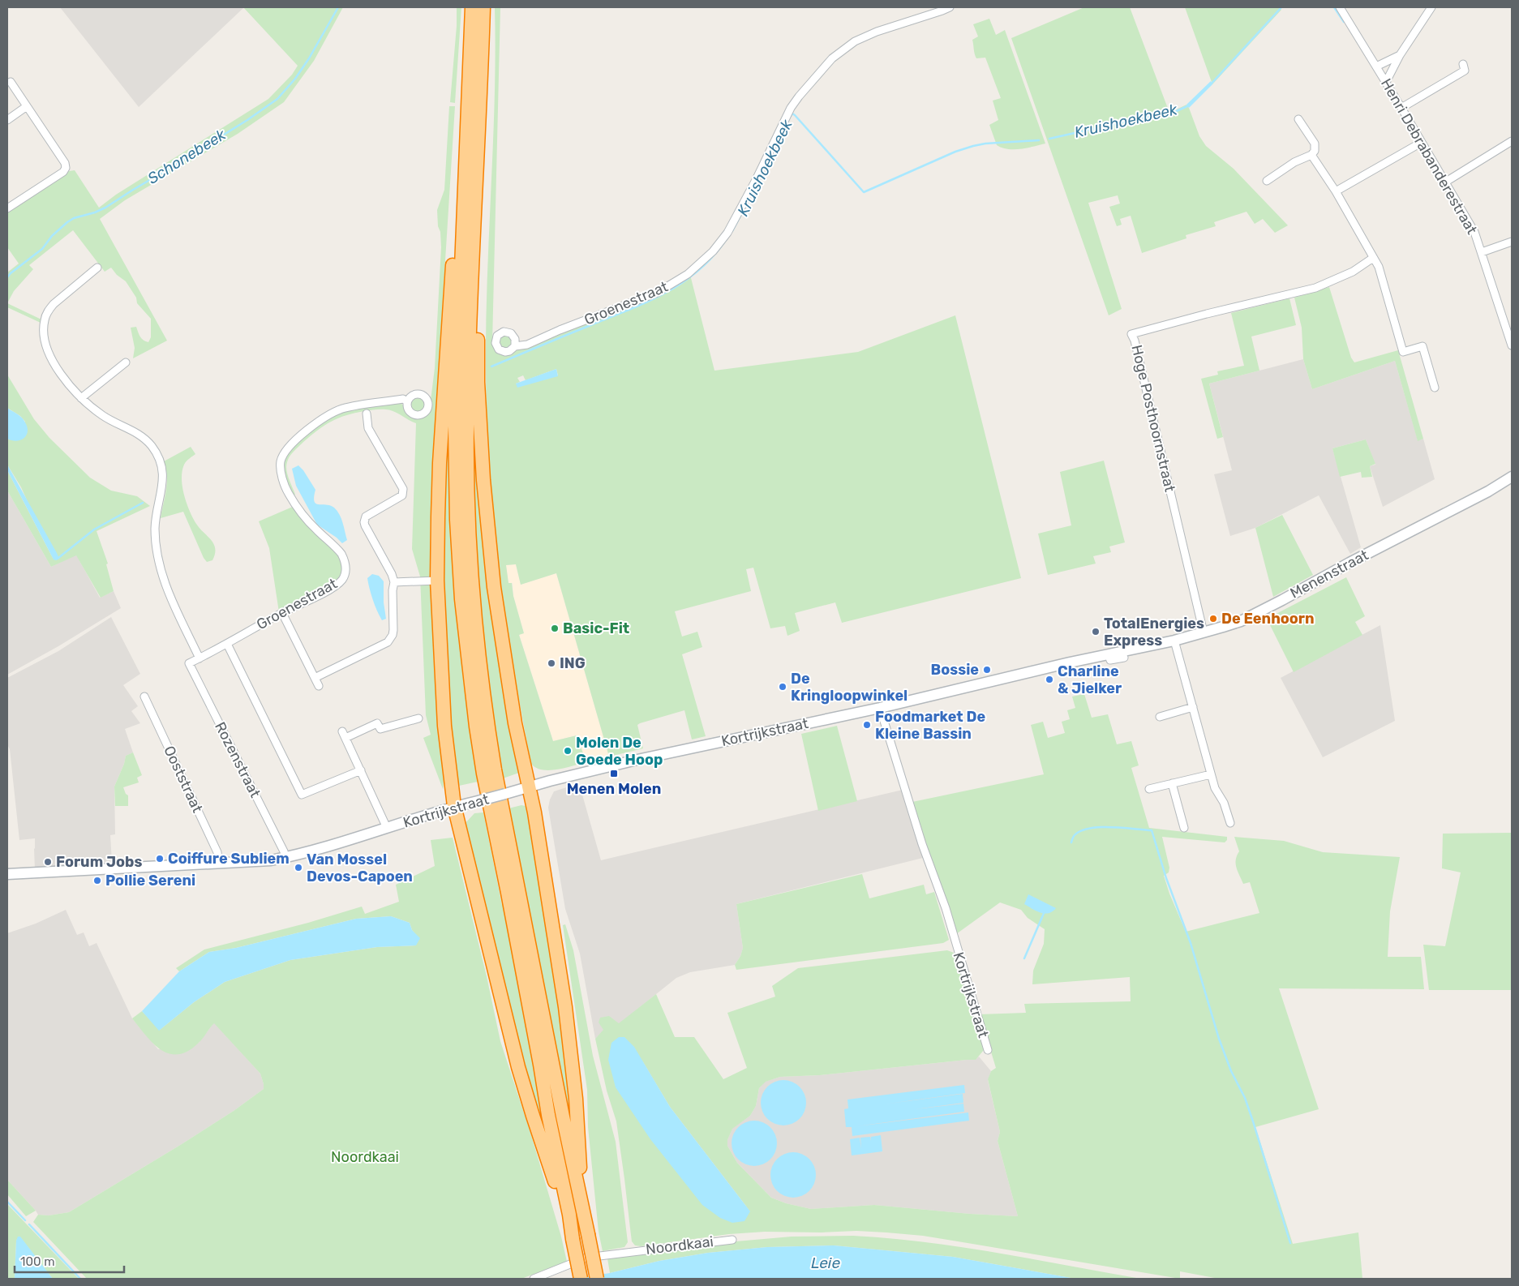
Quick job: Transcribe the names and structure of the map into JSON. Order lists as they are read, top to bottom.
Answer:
{
  "streets": {
    "main road": ["Menenstraat", "Kortrijkstraat"],
    "street": [
      "Henri Debrabanderestraat",
      "Groenestraat",
      "Hoge Posthoornstraat",
      "Rozenstraat",
      "Ooststraat",
      "Noordkaai"
    ]
  },
  "crossings": [
    ["Groenestraat", "Rozenstraat"],
    ["Hoge Posthoornstraat", "Menenstraat"],
    ["Menenstraat", "Kortrijkstraat"],
    ["Kortrijkstraat", "Rozenstraat"],
    ["Kortrijkstraat", "Ooststraat"]
  ],
  "water": ["Kruishoekbeek", "Schonebeek", "Leie"],
  "parks": ["Noordkaai"],
  "places": {
    "other": [
      "De Eenhoorn",
      "Basic-Fit",
      "TotalEnergies Express",
      "ING",
      "Bossie",
      "Charline & Jielker",
      "De Kringloopwinkel",
      "Foodmarket De Kleine Bassin",
      "Molen De Goede Hoop",
      "Coiffure Subliem",
      "Forum Jobs",
      "Van Mossel Devos-Capoen",
      "Pollie Sereni"
    ],
    "transit": ["Menen Molen"]
  },
  "scale_bar": "100 m"
}
